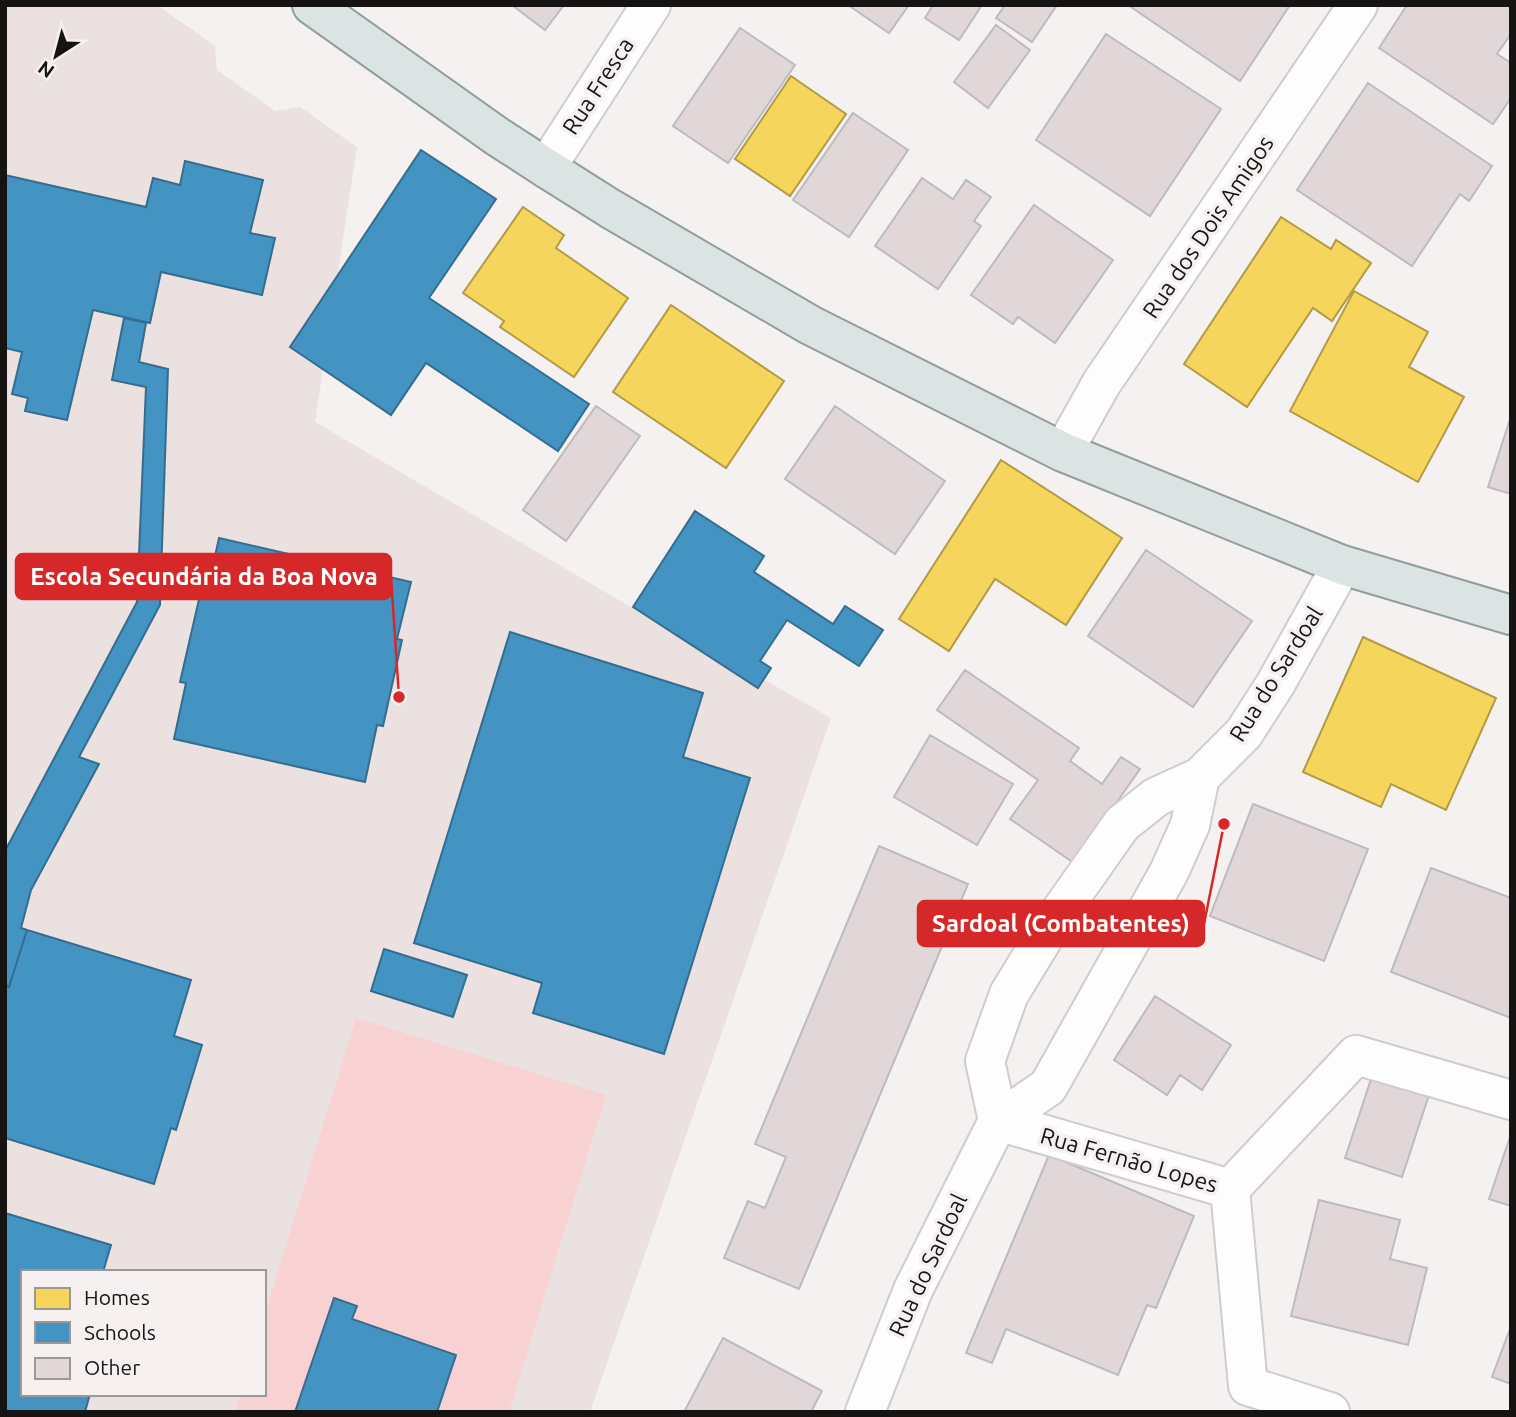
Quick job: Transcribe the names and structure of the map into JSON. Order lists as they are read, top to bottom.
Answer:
{
  "streets": {
    "street": [
      "Rua Fresca",
      "Rua dos Dois Amigos",
      "Rua do Sardoal",
      "Rua Fernão Lopes"
    ]
  },
  "crossings": [
    ["Rua do Sardoal", "Rua Fernão Lopes"]
  ],
  "places": ["Escola Secundária da Boa Nova", "Sardoal (Combatentes)"],
  "legend": ["Homes", "Schools", "Other"],
  "north": "bottom left"
}
